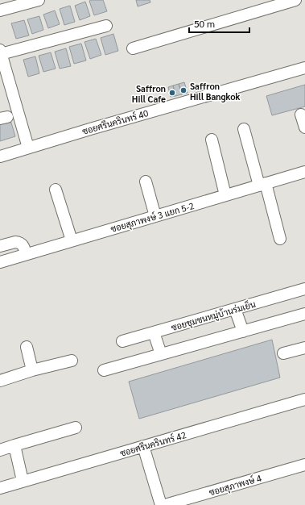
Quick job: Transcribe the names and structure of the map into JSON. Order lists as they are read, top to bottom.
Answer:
{
  "streets": {
    "street": [
      "ซอยศรีนครินทร์ 40",
      "ซอยสุภาพงษ์ 3 แยก 5-2",
      "ซอยชุมชนหมู่บ้านร่มเย็น",
      "ซอยศรีนครินทร์ 42",
      "ซอยสุภาพงษ์ 4"
    ]
  },
  "places": ["Saffron Hill Bangkok", "Saffron Hill Cafe"],
  "scale_bar": "50 m"
}
